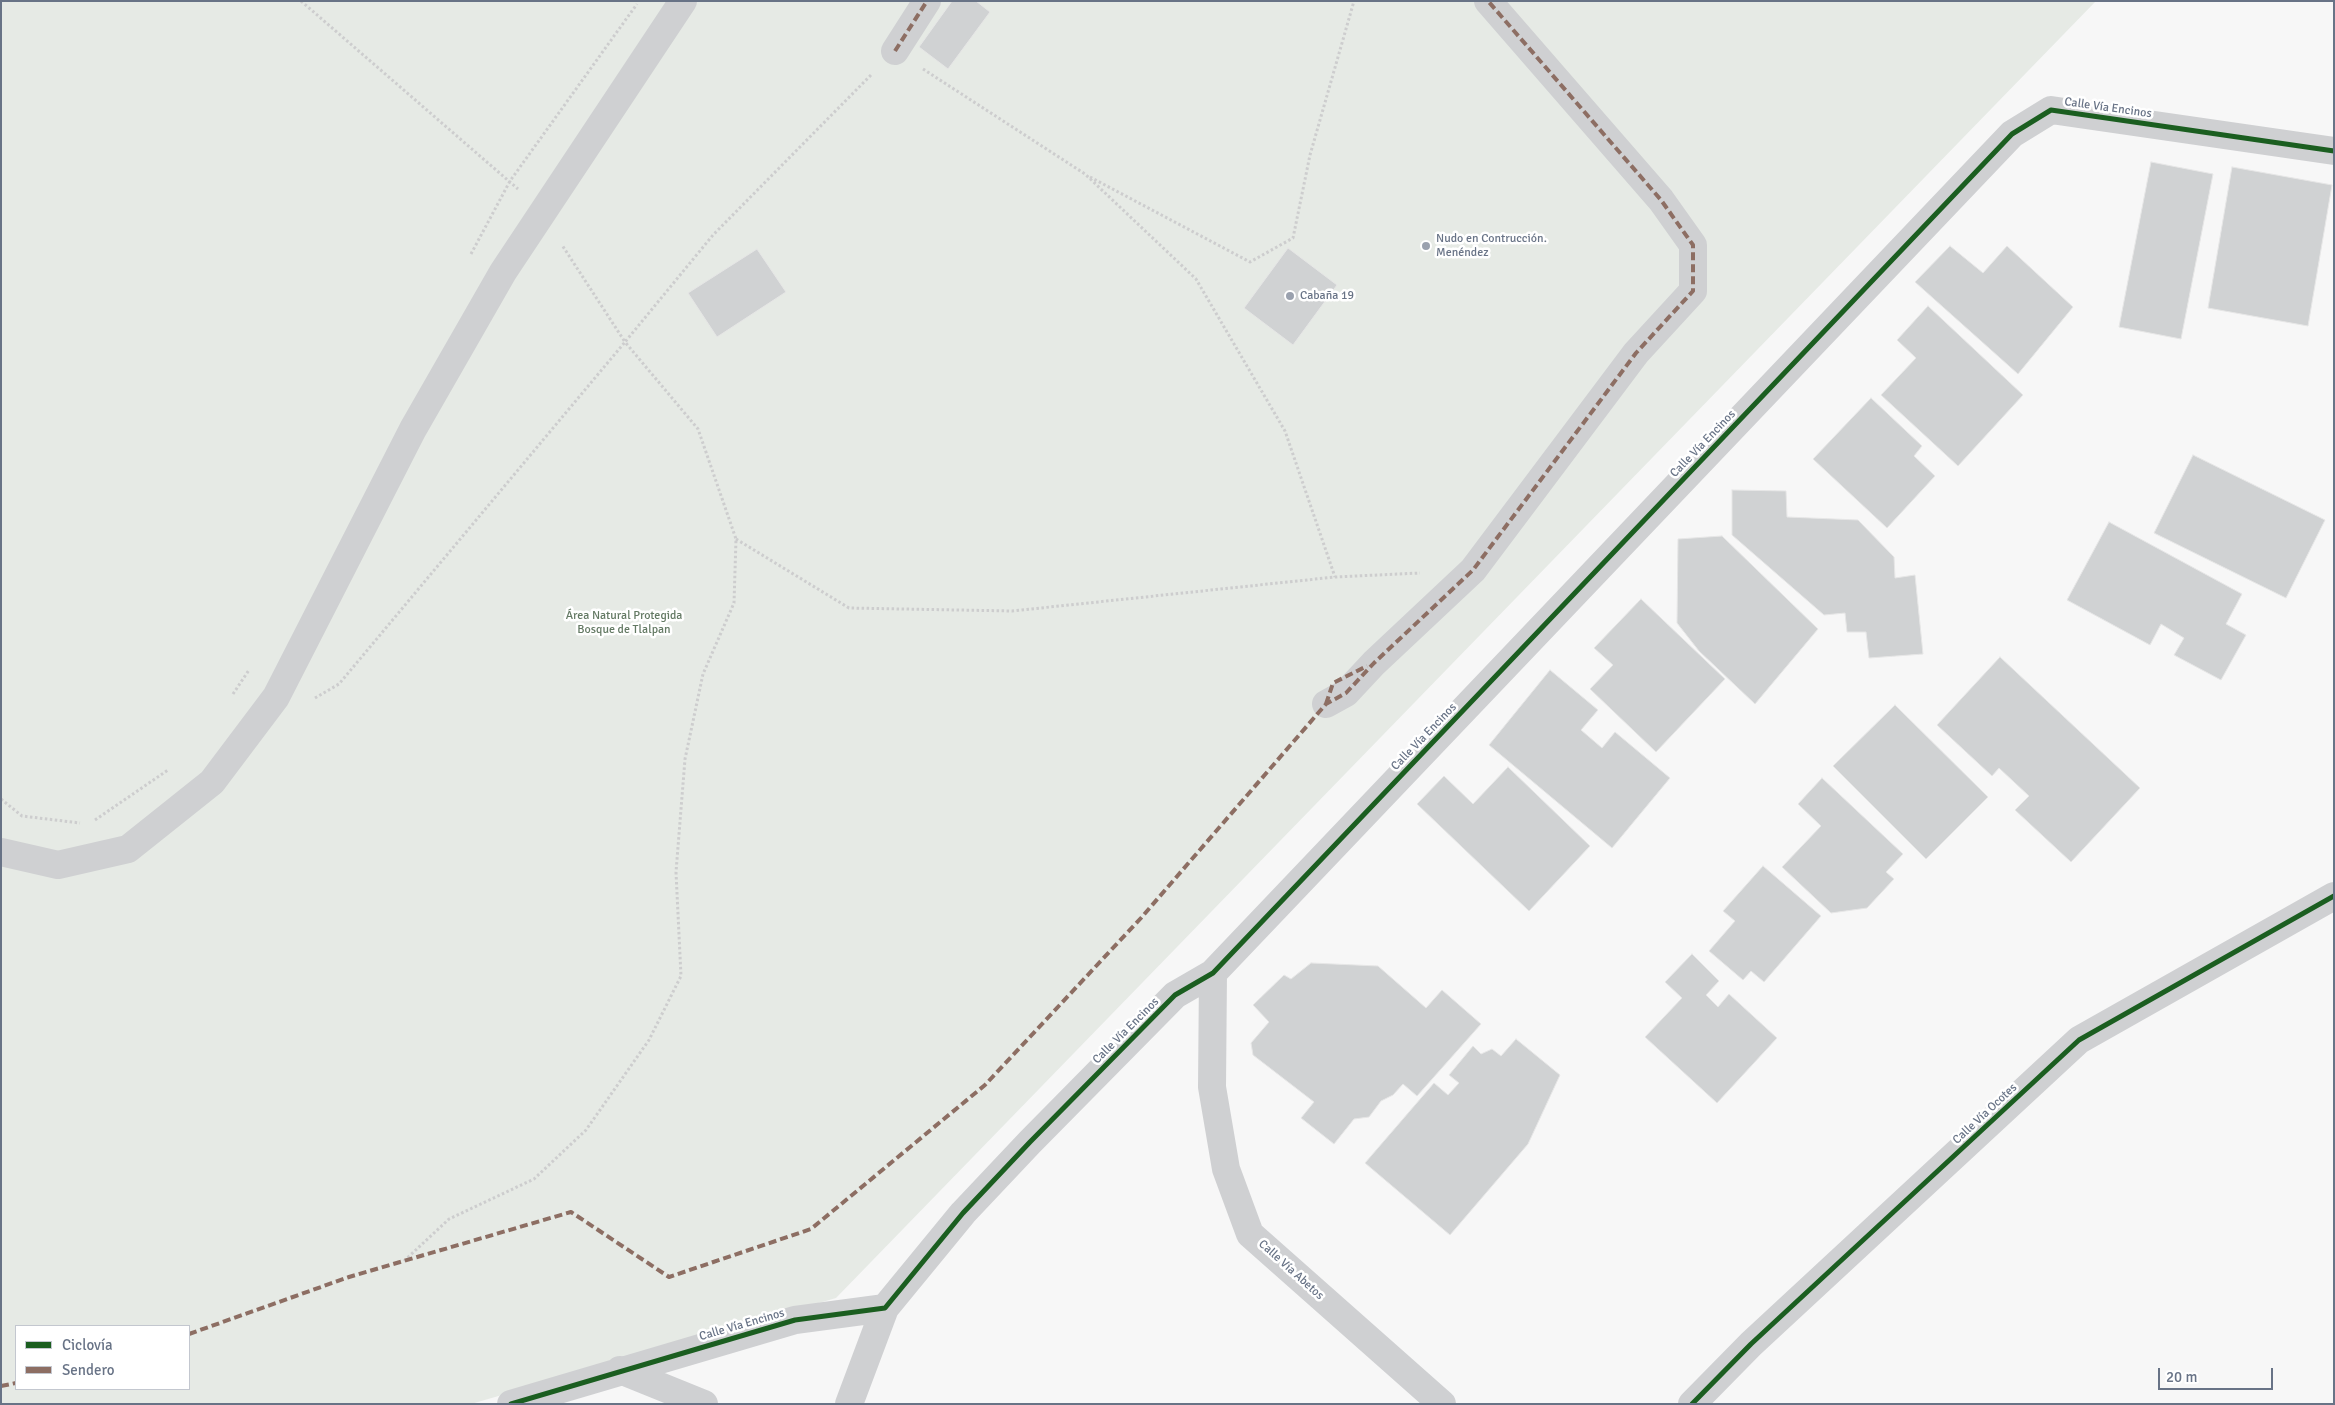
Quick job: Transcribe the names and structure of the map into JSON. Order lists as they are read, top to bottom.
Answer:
{
  "streets": {
    "street": ["Calle Vía Encinos", "Calle Vía Ocotes", "Calle Vía Abetos"]
  },
  "crossings": [
    ["Calle Vía Encinos", "Calle Vía Abetos"]
  ],
  "parks": ["Área Natural Protegida Bosque de Tlalpan"],
  "places": ["Nudo en Contrucción. Menéndez", "Cabaña 19"],
  "legend": ["Ciclovía", "Sendero"],
  "scale_bar": "20 m"
}
